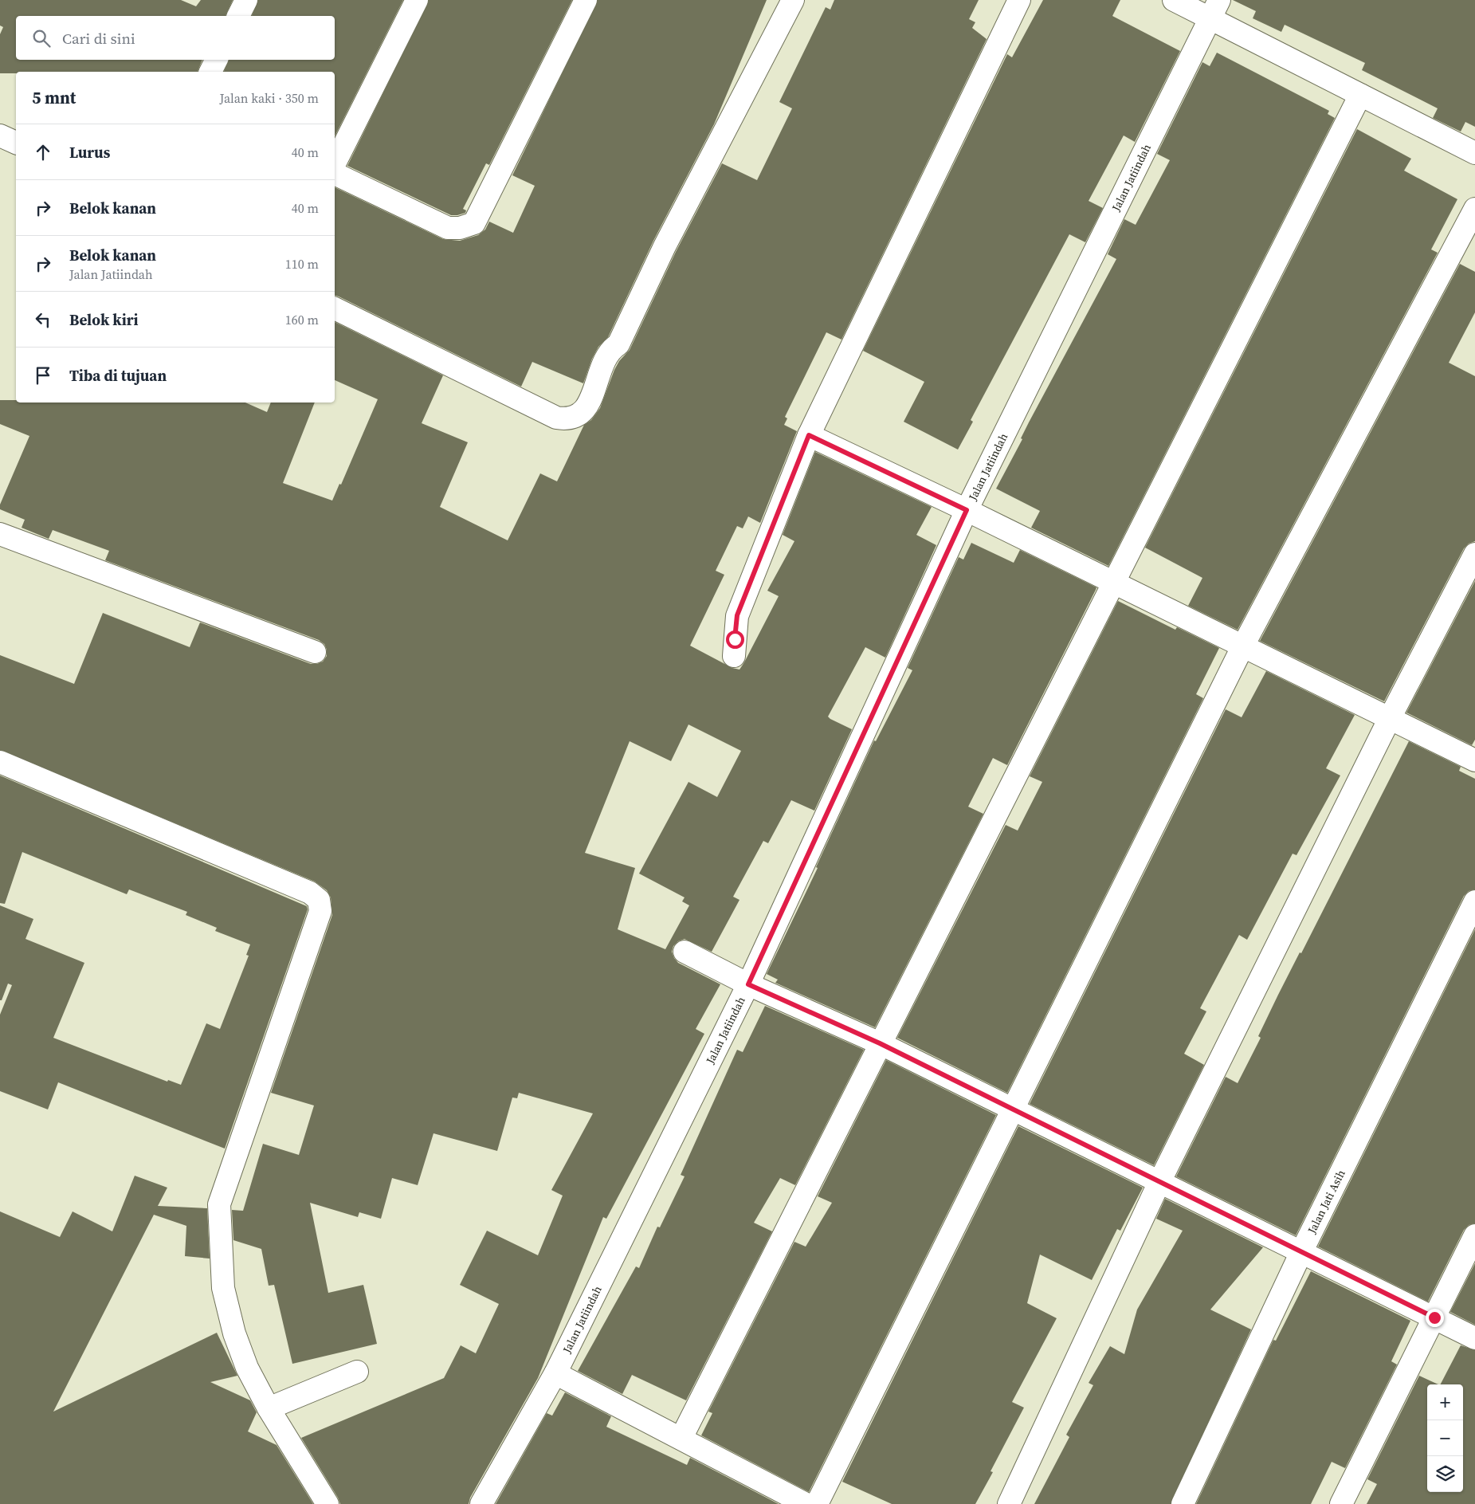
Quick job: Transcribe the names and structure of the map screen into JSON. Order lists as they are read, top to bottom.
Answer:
{
  "streets": {
    "street": ["Jalan Jatiindah", "Jalan Jati Asih"]
  },
  "page": {
    "search": "Cari di sini",
    "heading": ["5 mnt", "Jalan kaki · 350 m"],
    "list": [
      ["Lurus", "40 m"],
      ["Belok kanan", "40 m"],
      ["Belok kanan", "Jalan Jatiindah", "110 m"],
      ["Belok kiri", "160 m"],
      "Tiba di tujuan"
    ],
    "map_buttons": ["+", "−"]
  }
}
